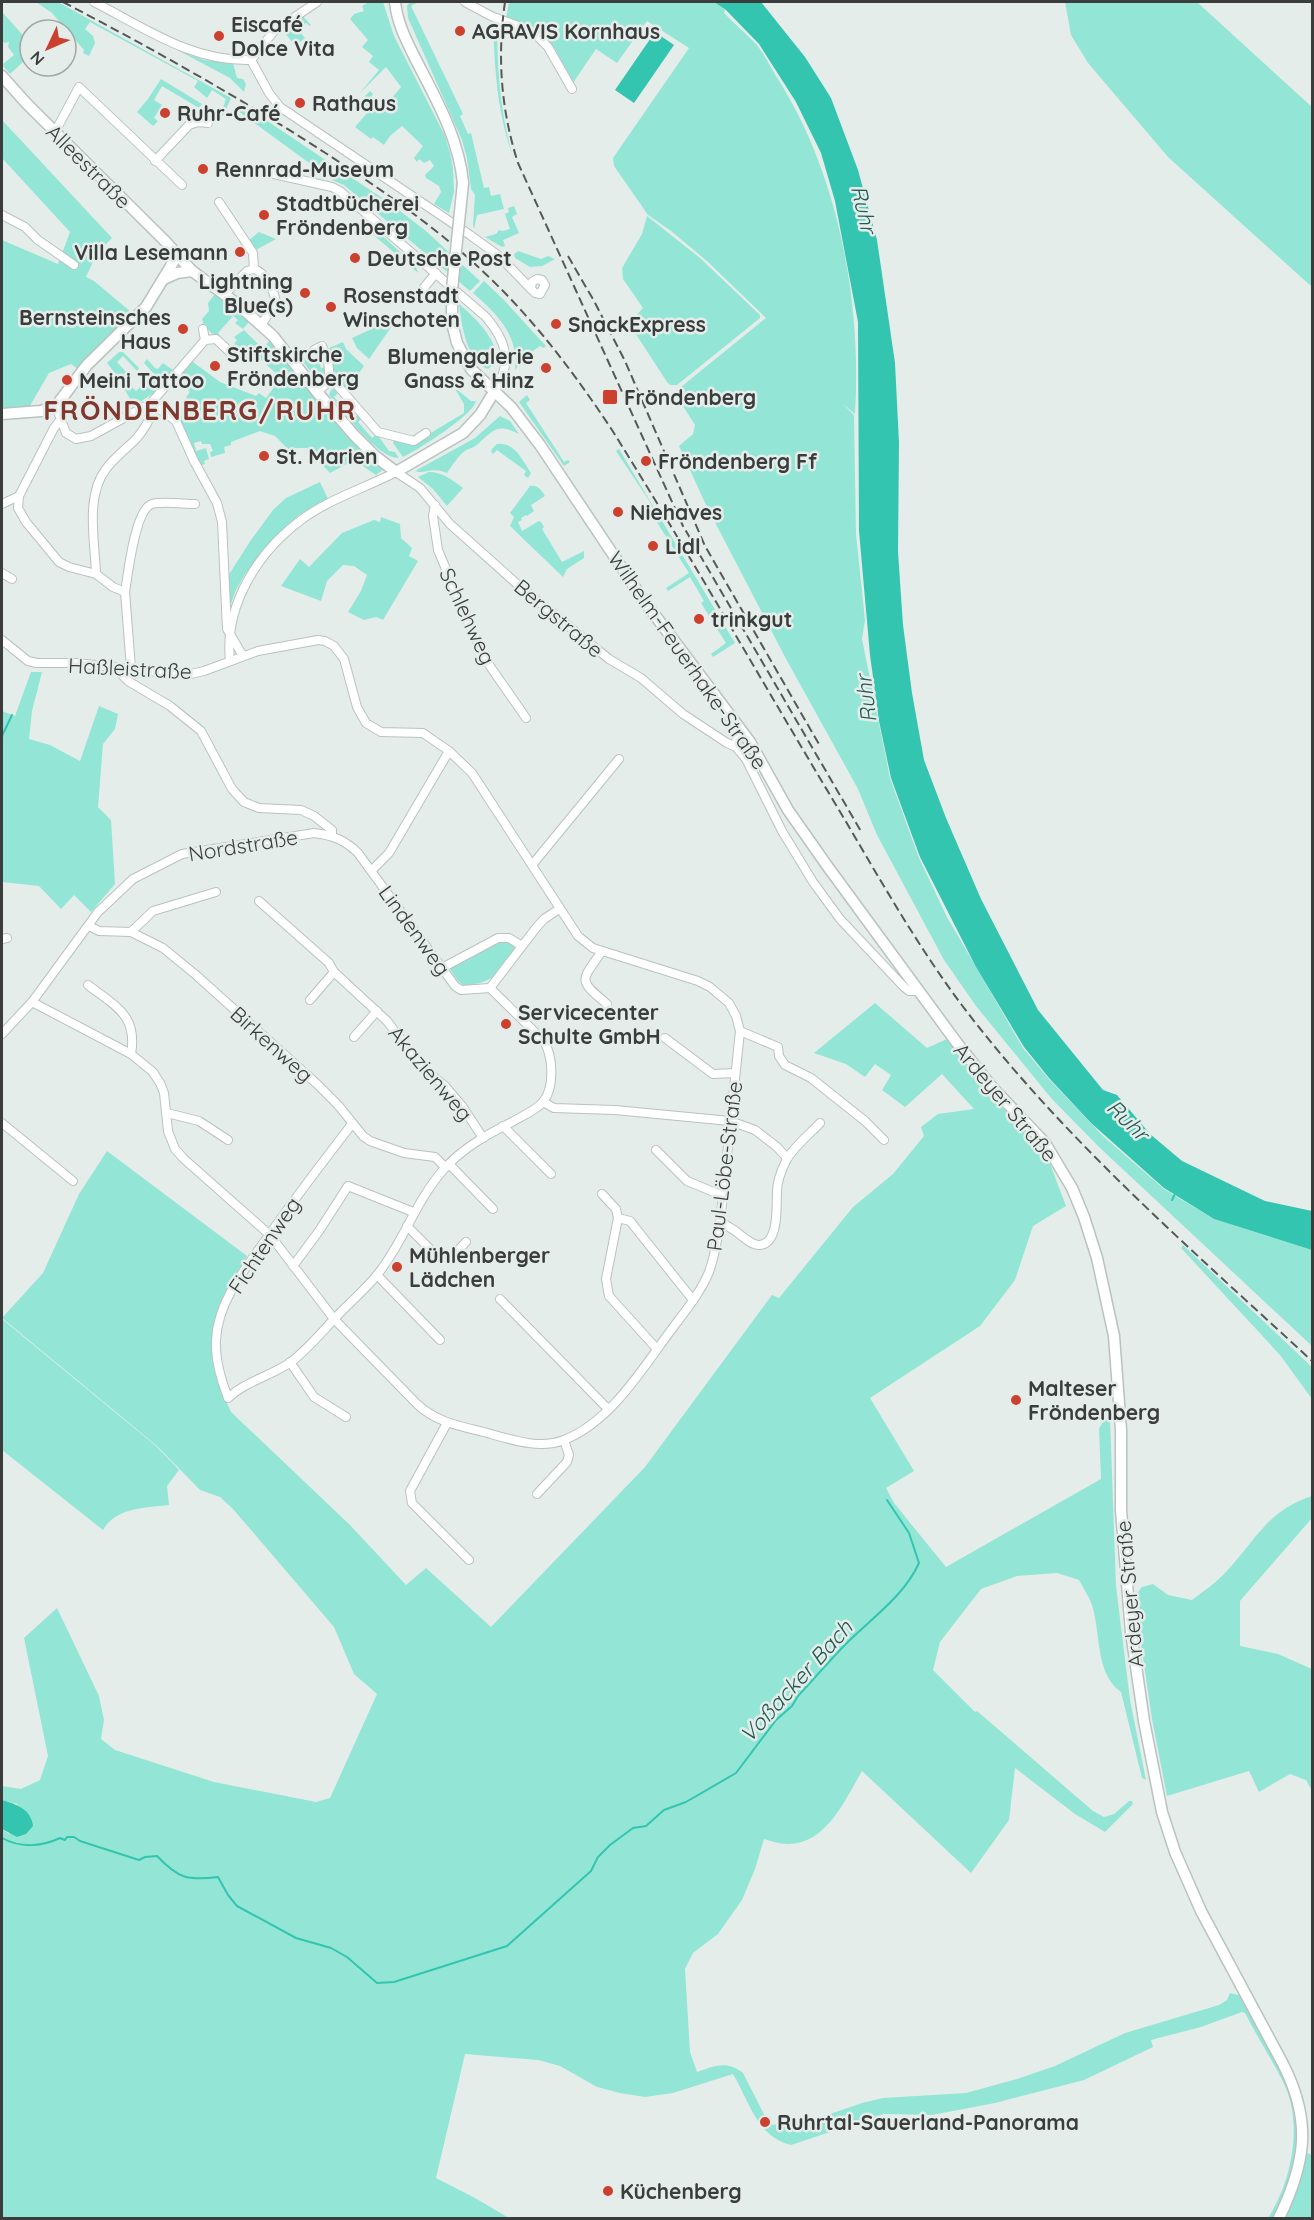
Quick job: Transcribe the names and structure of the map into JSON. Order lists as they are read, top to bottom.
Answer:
{
  "streets": {
    "main road": ["Alleestraße", "Wilhelm-Feuerhake-Straße", "Ardeyer Straße"],
    "street": [
      "Schlehweg",
      "Bergstraße",
      "Haßleistraße",
      "Nordstraße",
      "Lindenweg",
      "Birkenweg",
      "Akazienweg",
      "Paul-Löbe-Straße",
      "Fichtenweg"
    ]
  },
  "crossings": [
    ["Alleestraße", "Bergstraße"],
    ["Schlehweg", "Bergstraße"],
    ["Bergstraße", "Wilhelm-Feuerhake-Straße"],
    ["Bergstraße", "Ardeyer Straße"],
    ["Wilhelm-Feuerhake-Straße", "Ardeyer Straße"],
    ["Nordstraße", "Birkenweg"],
    ["Nordstraße", "Paul-Löbe-Straße"],
    ["Birkenweg", "Fichtenweg"],
    ["Paul-Löbe-Straße", "Fichtenweg"]
  ],
  "districts": ["FRÖNDENBERG/RUHR"],
  "water": ["Ruhr", "Voßacker Bach"],
  "places": {
    "other": [
      "AGRAVIS Kornhaus",
      "Eiscafé Dolce Vita",
      "Rathaus",
      "Ruhr-Café",
      "Rennrad-Museum",
      "Stadtbücherei Fröndenberg",
      "Villa Lesemann",
      "Deutsche Post",
      "Lightning Blue(s)",
      "Rosenstadt Winschoten",
      "SnackExpress",
      "Bernsteinsches Haus",
      "Stiftskirche Fröndenberg",
      "Blumengalerie Gnass & Hinz",
      "Meini Tattoo",
      "St. Marien",
      "Fröndenberg Ff",
      "Niehaves",
      "Lidl",
      "trinkgut",
      "Servicecenter Schulte GmbH",
      "Mühlenberger Lädchen",
      "Malteser Fröndenberg",
      "Ruhrtal-Sauerland-Panorama",
      "Küchenberg"
    ],
    "transit": ["Fröndenberg"]
  },
  "north": "bottom left"
}
